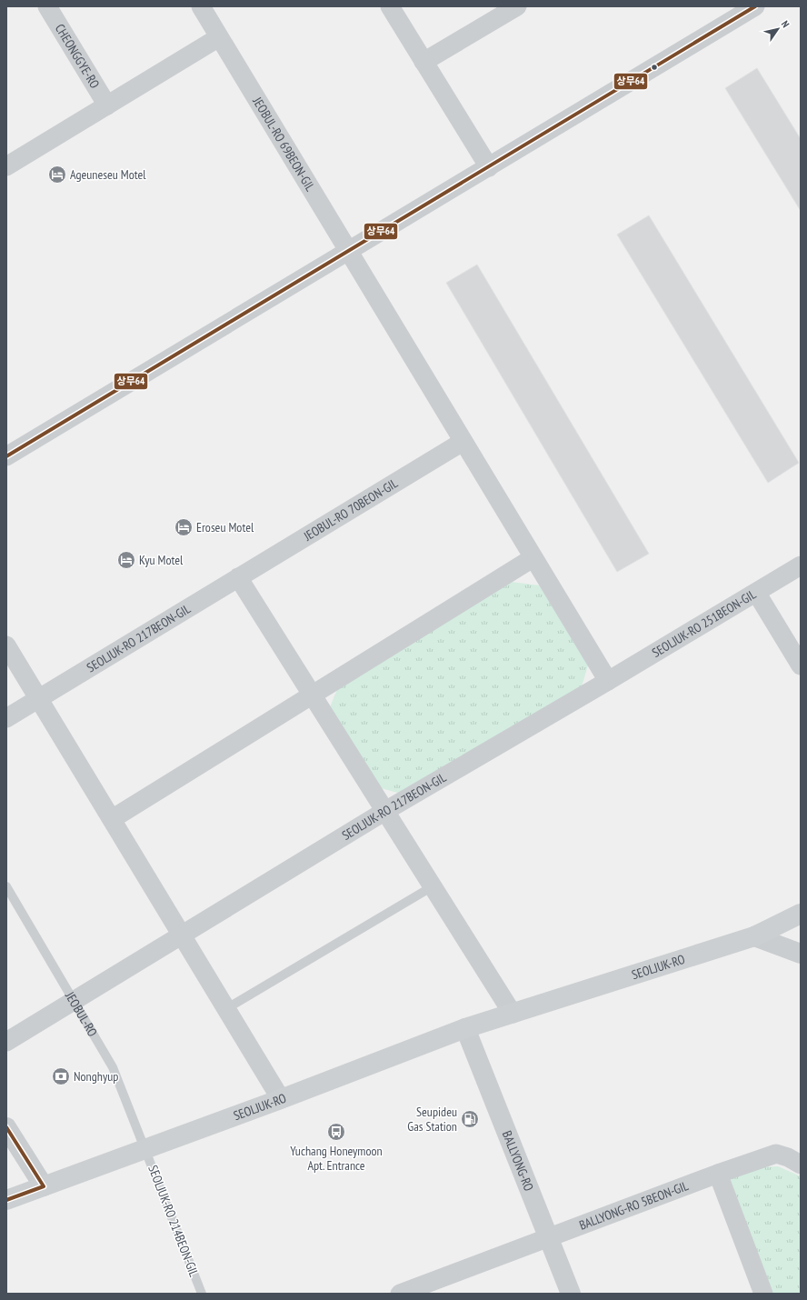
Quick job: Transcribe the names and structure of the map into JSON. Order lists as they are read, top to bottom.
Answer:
{
  "streets": {
    "main road": ["SEOLJUK-RO"],
    "street": [
      "CHEONGGYE-RO",
      "JEOBUL-RO 69BEON-GIL",
      "JEOBUL-RO 70BEON-GIL",
      "SEOLJUK-RO 251BEON-GIL",
      "SEOLJUK-RO 217BEON-GIL",
      "BALLYONG-RO",
      "BALLYONG-RO 5BEON-GIL"
    ],
    "lane": ["JEOBUL-RO", "SEOLJUK-RO 214BEON-GIL"]
  },
  "crossings": [
    ["JEOBUL-RO 70BEON-GIL", "SEOLJUK-RO 217BEON-GIL"],
    ["SEOLJUK-RO 251BEON-GIL", "SEOLJUK-RO 217BEON-GIL"],
    ["SEOLJUK-RO 217BEON-GIL", "JEOBUL-RO"],
    ["SEOLJUK-RO", "JEOBUL-RO"],
    ["SEOLJUK-RO", "BALLYONG-RO"],
    ["SEOLJUK-RO", "SEOLJUK-RO 214BEON-GIL"],
    ["JEOBUL-RO", "SEOLJUK-RO 214BEON-GIL"],
    ["BALLYONG-RO", "BALLYONG-RO 5BEON-GIL"]
  ],
  "places": {
    "hotel": ["Ageuneseu Motel", "Eroseu Motel", "Kyu Motel"],
    "bank": ["Nonghyup"],
    "fuel station": ["Seupideu Gas Station"],
    "bus stop": ["Yuchang Honeymoon Apt. Entrance"]
  },
  "lines": ["transit line 상무64"],
  "north": "top right"
}
